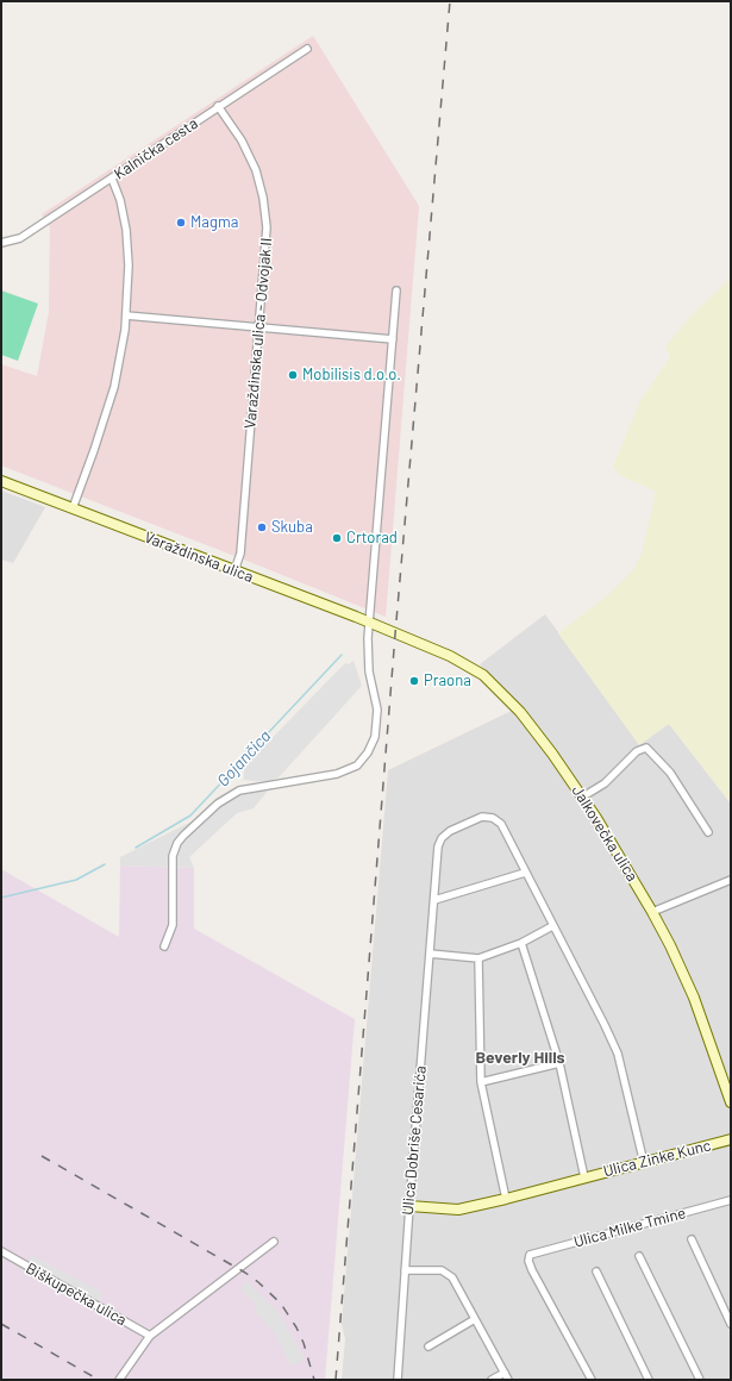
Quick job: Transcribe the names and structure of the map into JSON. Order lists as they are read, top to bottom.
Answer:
{
  "streets": {
    "main road": ["Varaždinska ulica", "Jalkovečka ulica", "Ulica Zinke Kunc"],
    "street": [
      "Kalnička cesta",
      "Varaždinska ulica - Odvojak II",
      "Ulica Dobriše Cesarića",
      "Ulica Milke Tmine",
      "Biškupečka ulica"
    ]
  },
  "crossings": [
    ["Kalnička cesta", "Varaždinska ulica - Odvojak II"],
    ["Varaždinska ulica - Odvojak II", "Varaždinska ulica"],
    ["Varaždinska ulica", "Jalkovečka ulica"],
    ["Ulica Dobriše Cesarića", "Ulica Zinke Kunc"]
  ],
  "districts": ["Beverly Hills"],
  "water": ["Gojančica"],
  "places": [
    "Magma",
    "Mobilisis d.o.o.",
    "Skuba",
    "Crtorad",
    "Praona"
  ]
}
